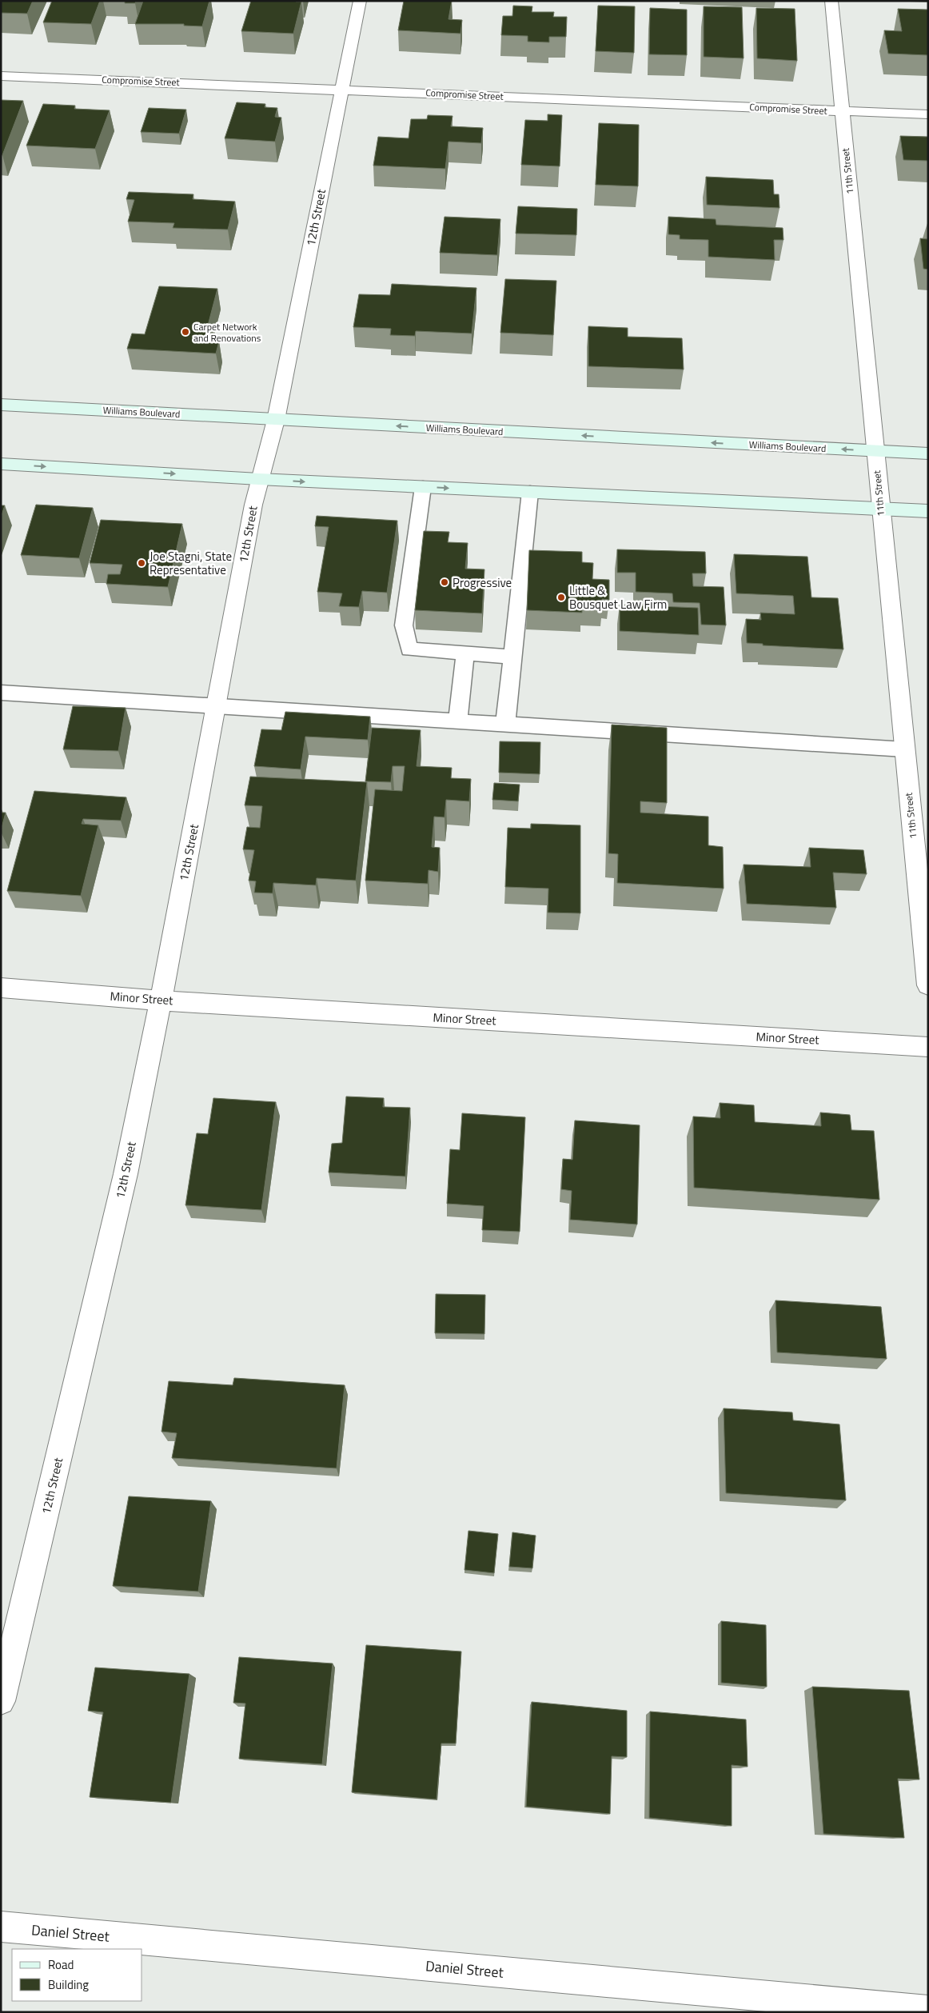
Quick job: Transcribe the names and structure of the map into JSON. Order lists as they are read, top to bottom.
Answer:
{
  "streets": {
    "main road": ["Williams Boulevard"],
    "street": [
      "Compromise Street",
      "11th Street",
      "12th Street",
      "Minor Street",
      "Daniel Street"
    ]
  },
  "crossings": [
    ["Compromise Street", "11th Street"],
    ["Compromise Street", "12th Street"],
    ["11th Street", "Williams Boulevard"],
    ["12th Street", "Williams Boulevard"],
    ["12th Street", "Minor Street"]
  ],
  "places": [
    "Carpet Network and Renovations",
    "Joe Stagni, State Representative",
    "Progressive",
    "Little & Bousquet Law Firm"
  ],
  "legend": ["Road", "Building"]
}
